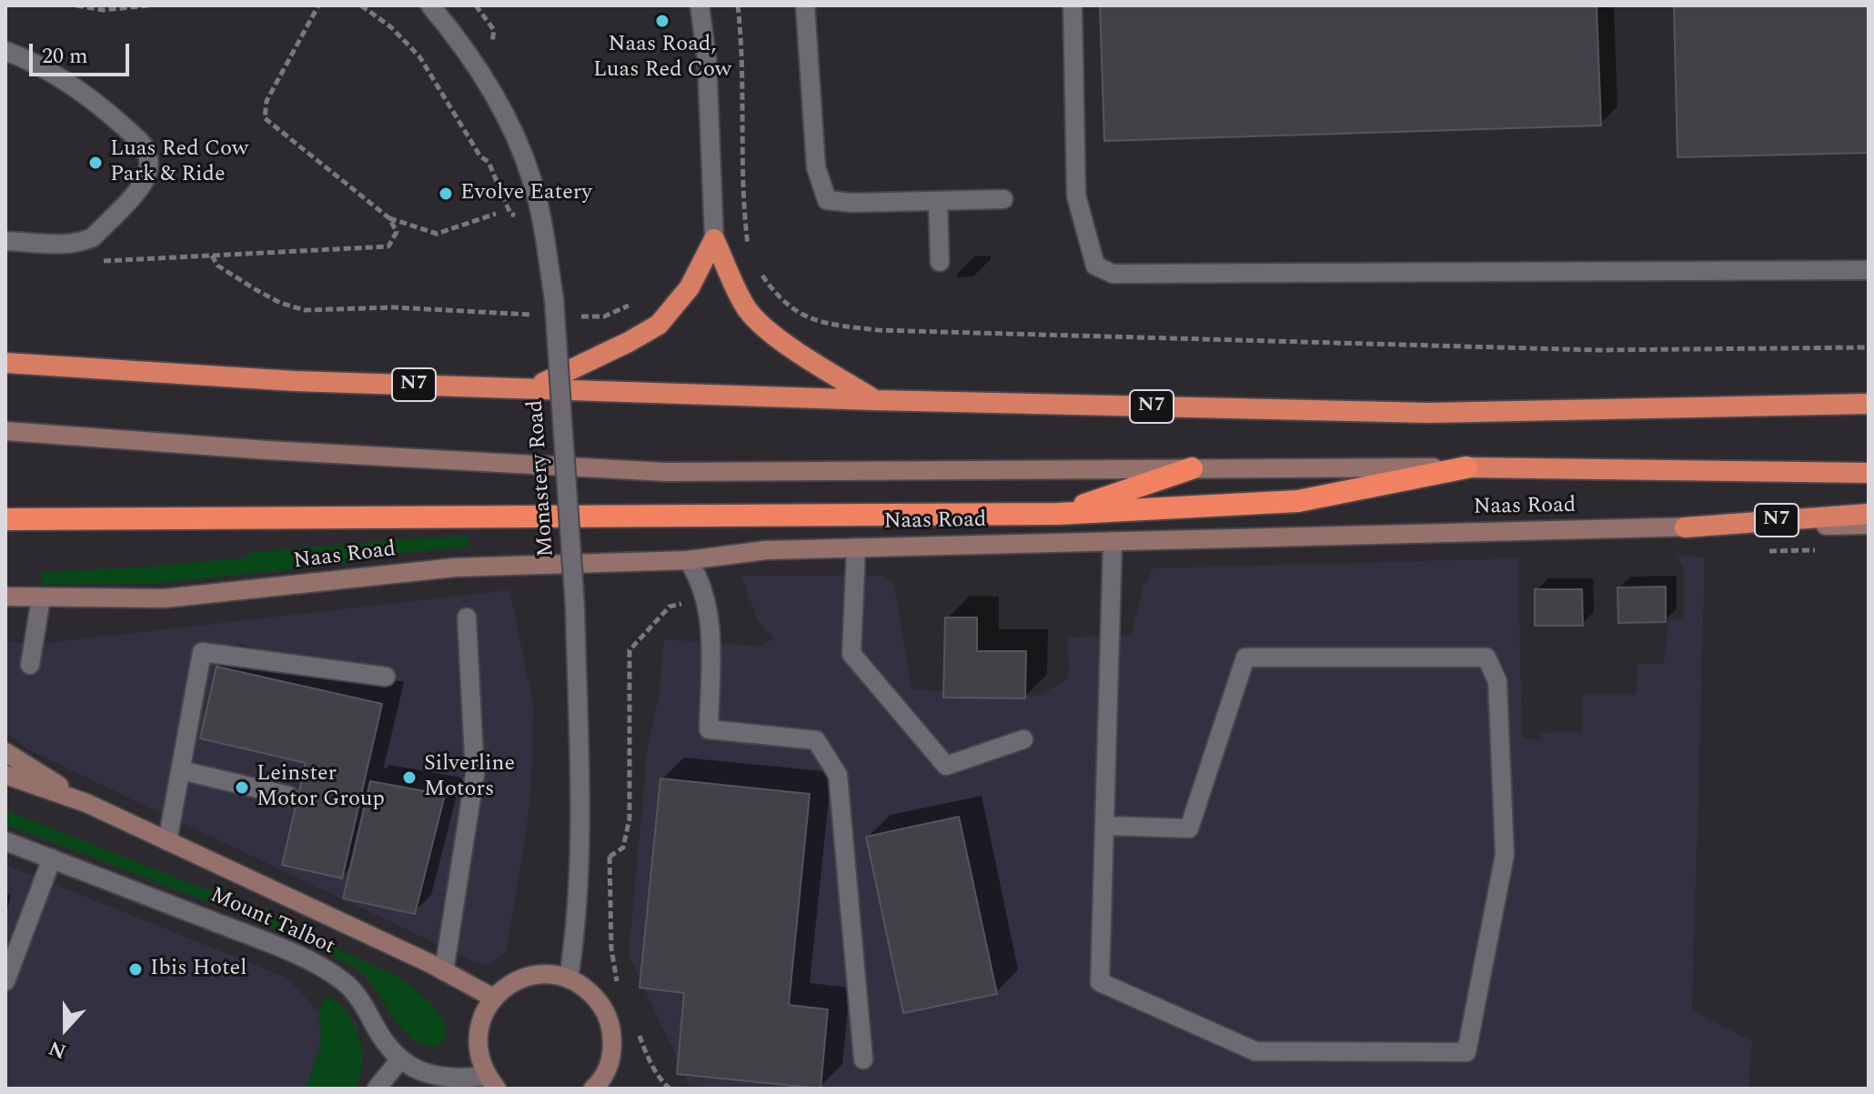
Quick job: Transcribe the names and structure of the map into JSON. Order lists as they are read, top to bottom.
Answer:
{
  "streets": {
    "highway": ["N7", "Naas Road"],
    "street": ["Monastery Road", "Mount Talbot"]
  },
  "crossings": [
    ["N7", "Naas Road"]
  ],
  "places": [
    "Naas Road, Luas Red Cow",
    "Luas Red Cow Park & Ride",
    "Evolve Eatery",
    "Silverline Motors",
    "Leinster Motor Group",
    "Ibis Hotel"
  ],
  "scale_bar": "20 m",
  "north": "bottom"
}
